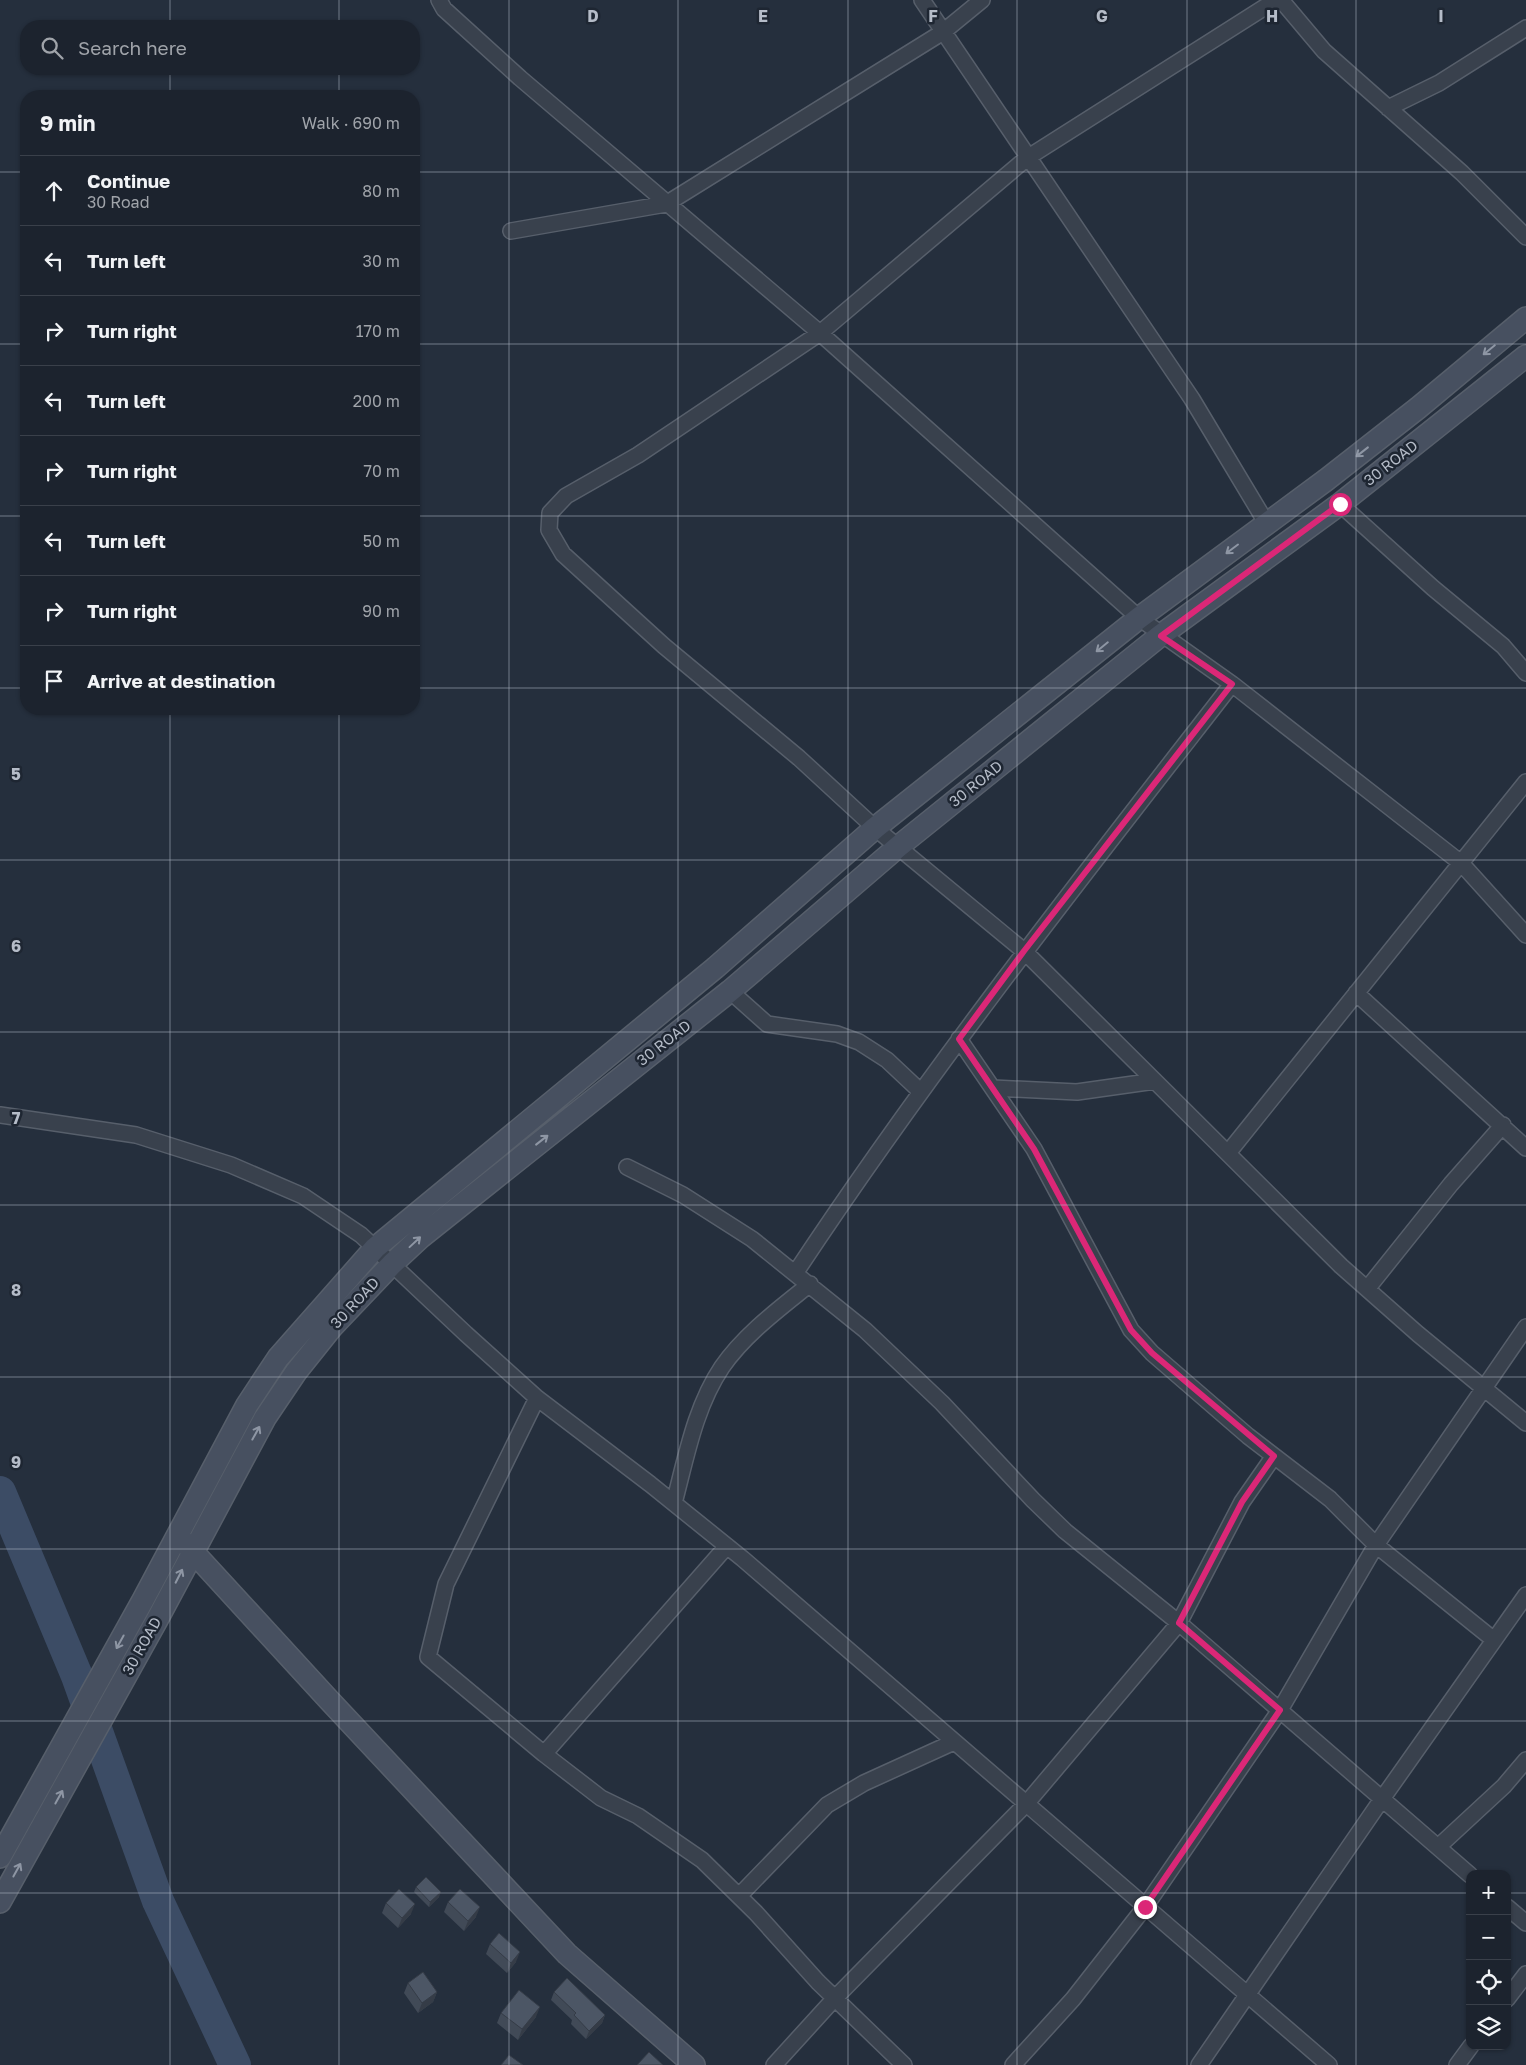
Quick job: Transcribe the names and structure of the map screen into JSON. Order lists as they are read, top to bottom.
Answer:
{
  "streets": {
    "main road": ["30 ROAD"]
  },
  "page": {
    "search": "Search here",
    "heading": ["9 min", "Walk · 690 m"],
    "list": [
      ["Continue", "30 Road", "80 m"],
      ["Turn left", "30 m"],
      ["Turn right", "170 m"],
      ["Turn left", "200 m"],
      ["Turn right", "70 m"],
      ["Turn left", "50 m"],
      ["Turn right", "90 m"],
      "Arrive at destination"
    ],
    "map_buttons": ["+", "−"]
  },
  "grid": {
    "columns": [
      "D",
      "E",
      "F",
      "G",
      "H",
      "I"
    ],
    "rows": [
      "5",
      "6",
      "7",
      "8",
      "9"
    ]
  }
}
